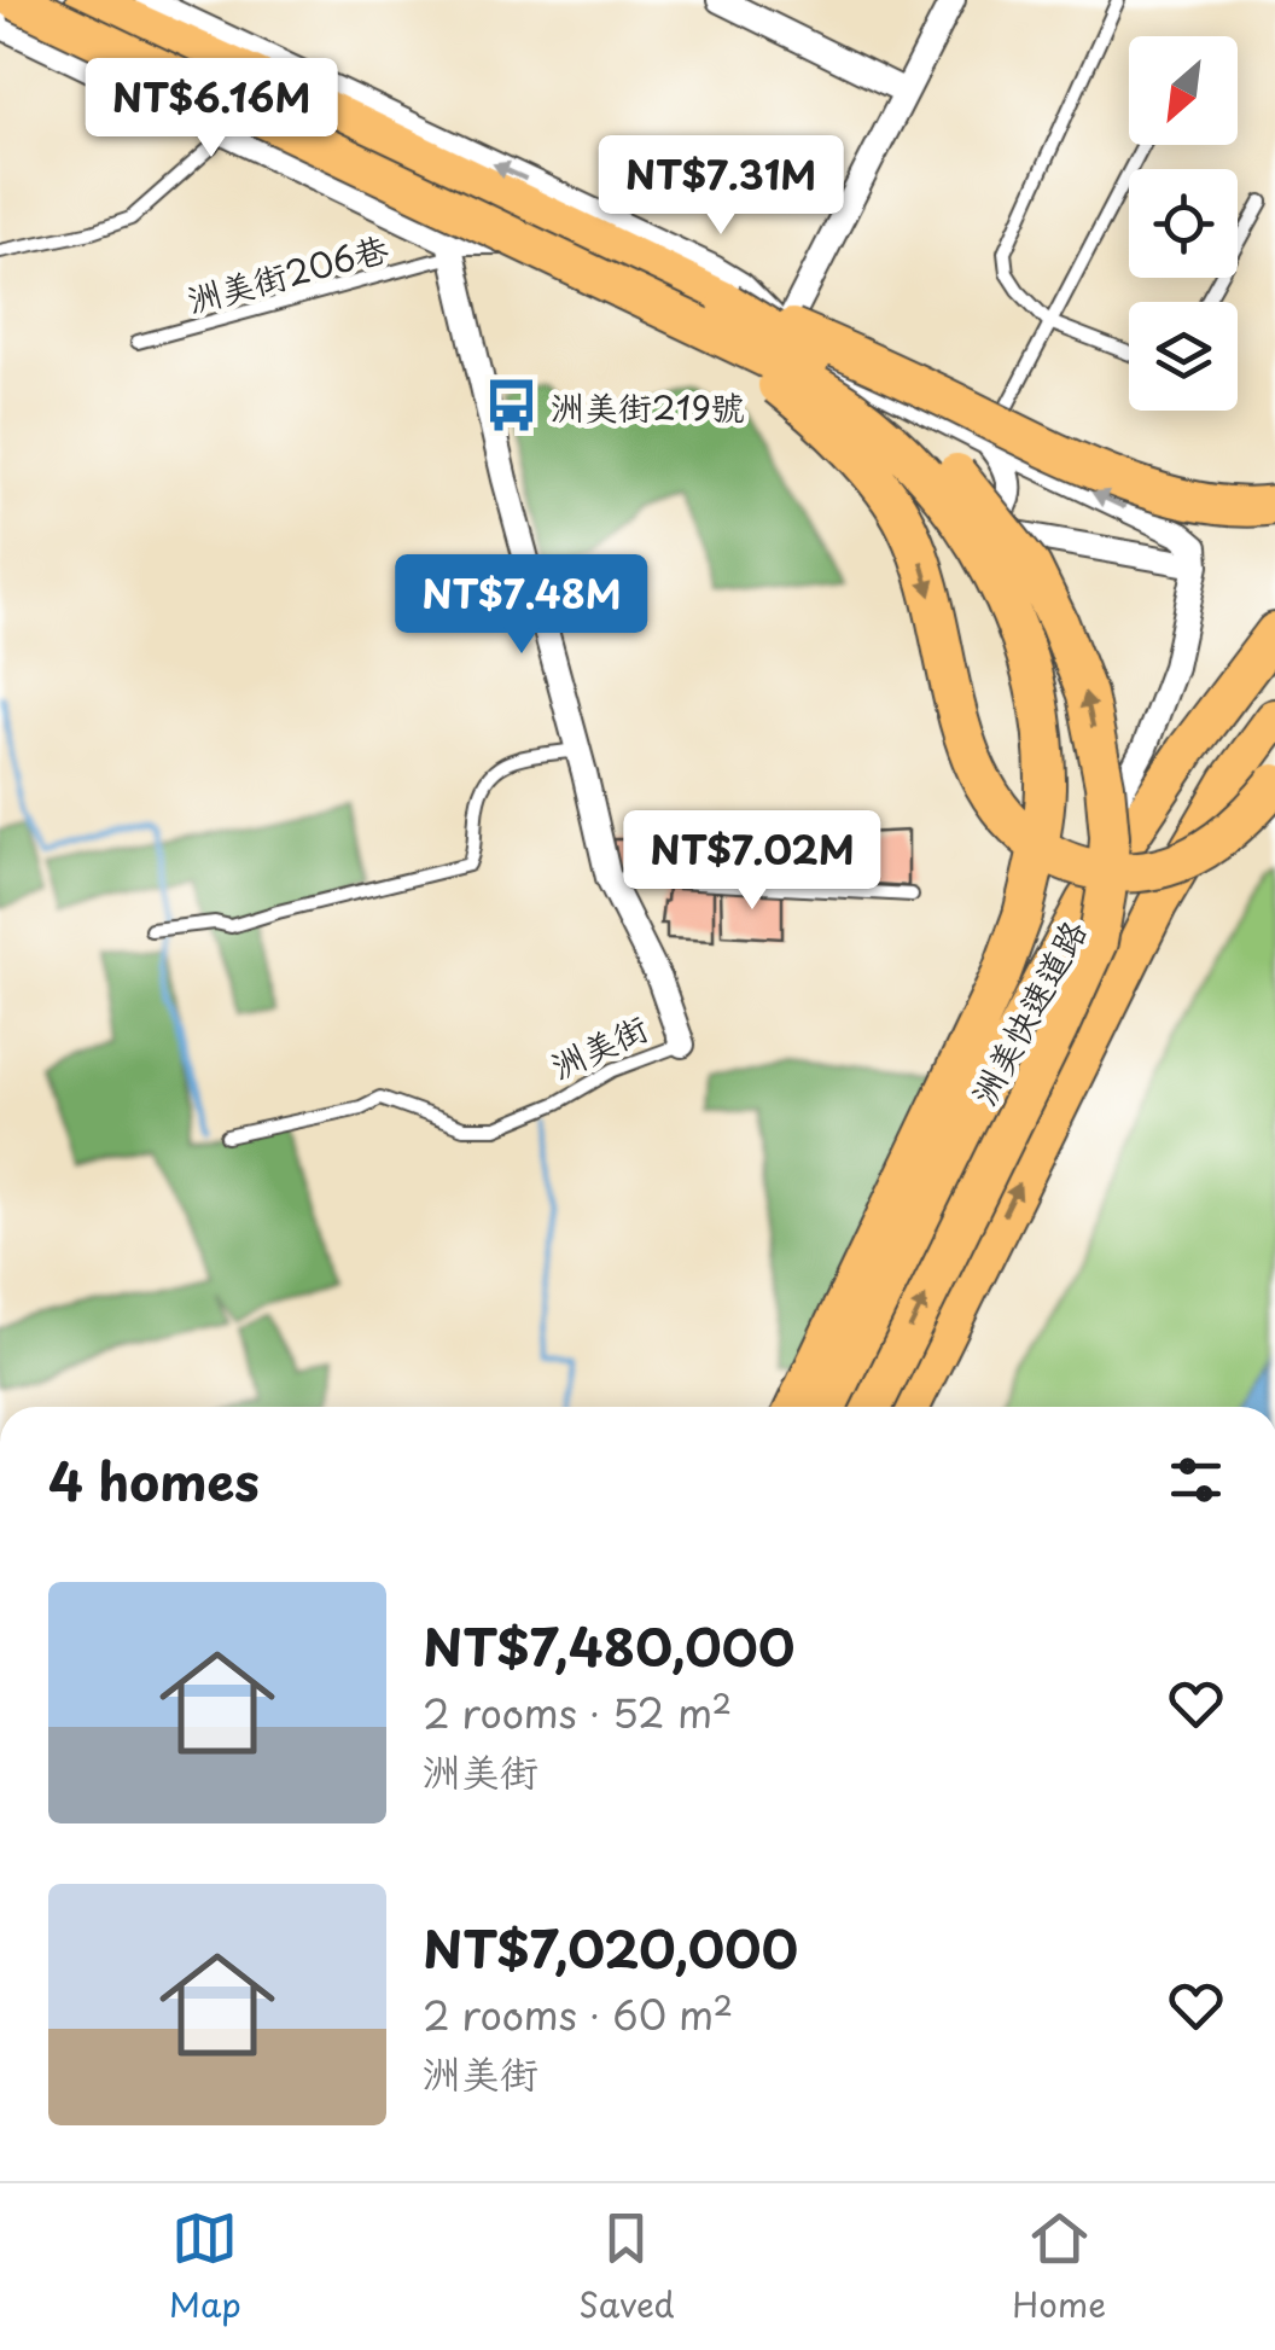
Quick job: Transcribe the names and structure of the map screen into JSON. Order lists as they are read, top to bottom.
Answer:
{
  "streets": {
    "highway": ["洲美快速道路"],
    "street": ["洲美街"],
    "lane": ["洲美街206巷"]
  },
  "crossings": [
    ["洲美街206巷", "洲美街"]
  ],
  "places": {
    "bus stop": ["洲美街219號"]
  },
  "north": "bottom left",
  "page": {
    "price": [
      "NT$6.16M",
      "NT$7.31M",
      "NT$7.48M",
      "NT$7.02M"
    ],
    "heading": "4 homes",
    "list": [
      {
        "name": "NT$7,480,000",
        "note": "2 rooms · 52 m² · 洲美街"
      },
      {
        "name": "NT$7,020,000",
        "note": "2 rooms · 60 m² · 洲美街"
      }
    ],
    "tabs": ["Map", "Saved", "Home"]
  }
}
